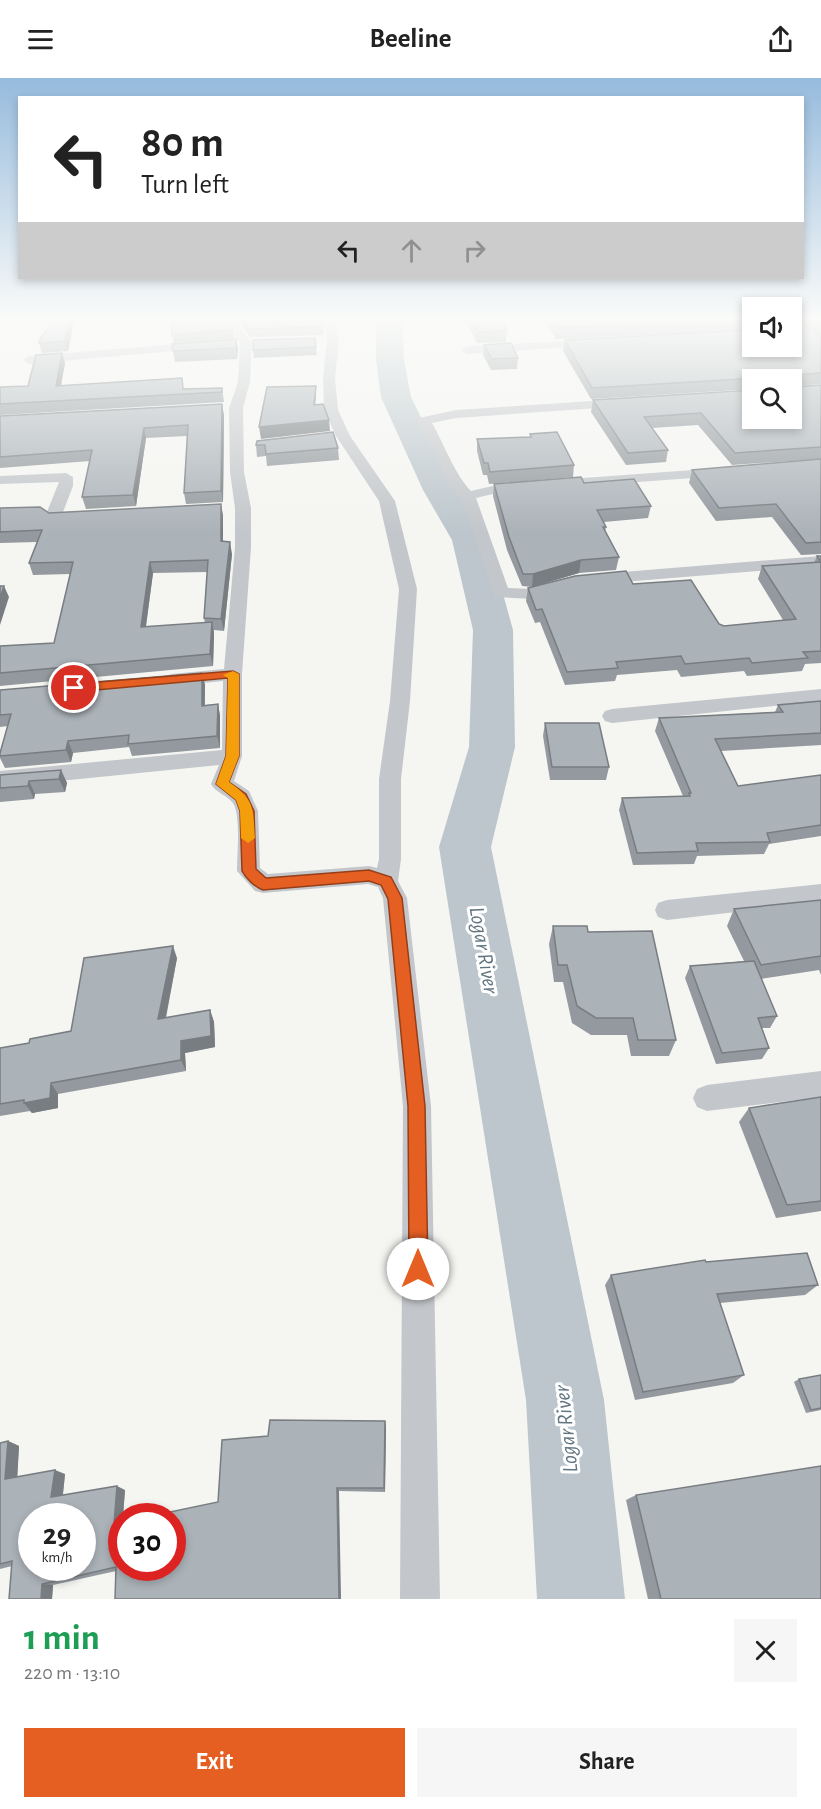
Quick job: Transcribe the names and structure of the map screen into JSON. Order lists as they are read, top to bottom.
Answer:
{
  "water": ["Logar River"],
  "page": {
    "header": "Beeline",
    "turn": ["80 m", "Turn left"],
    "speed": "29 km/h",
    "limit": "30",
    "heading": ["1 min", "220 m · 13:10"],
    "buttons": ["Exit", "Share"]
  }
}
